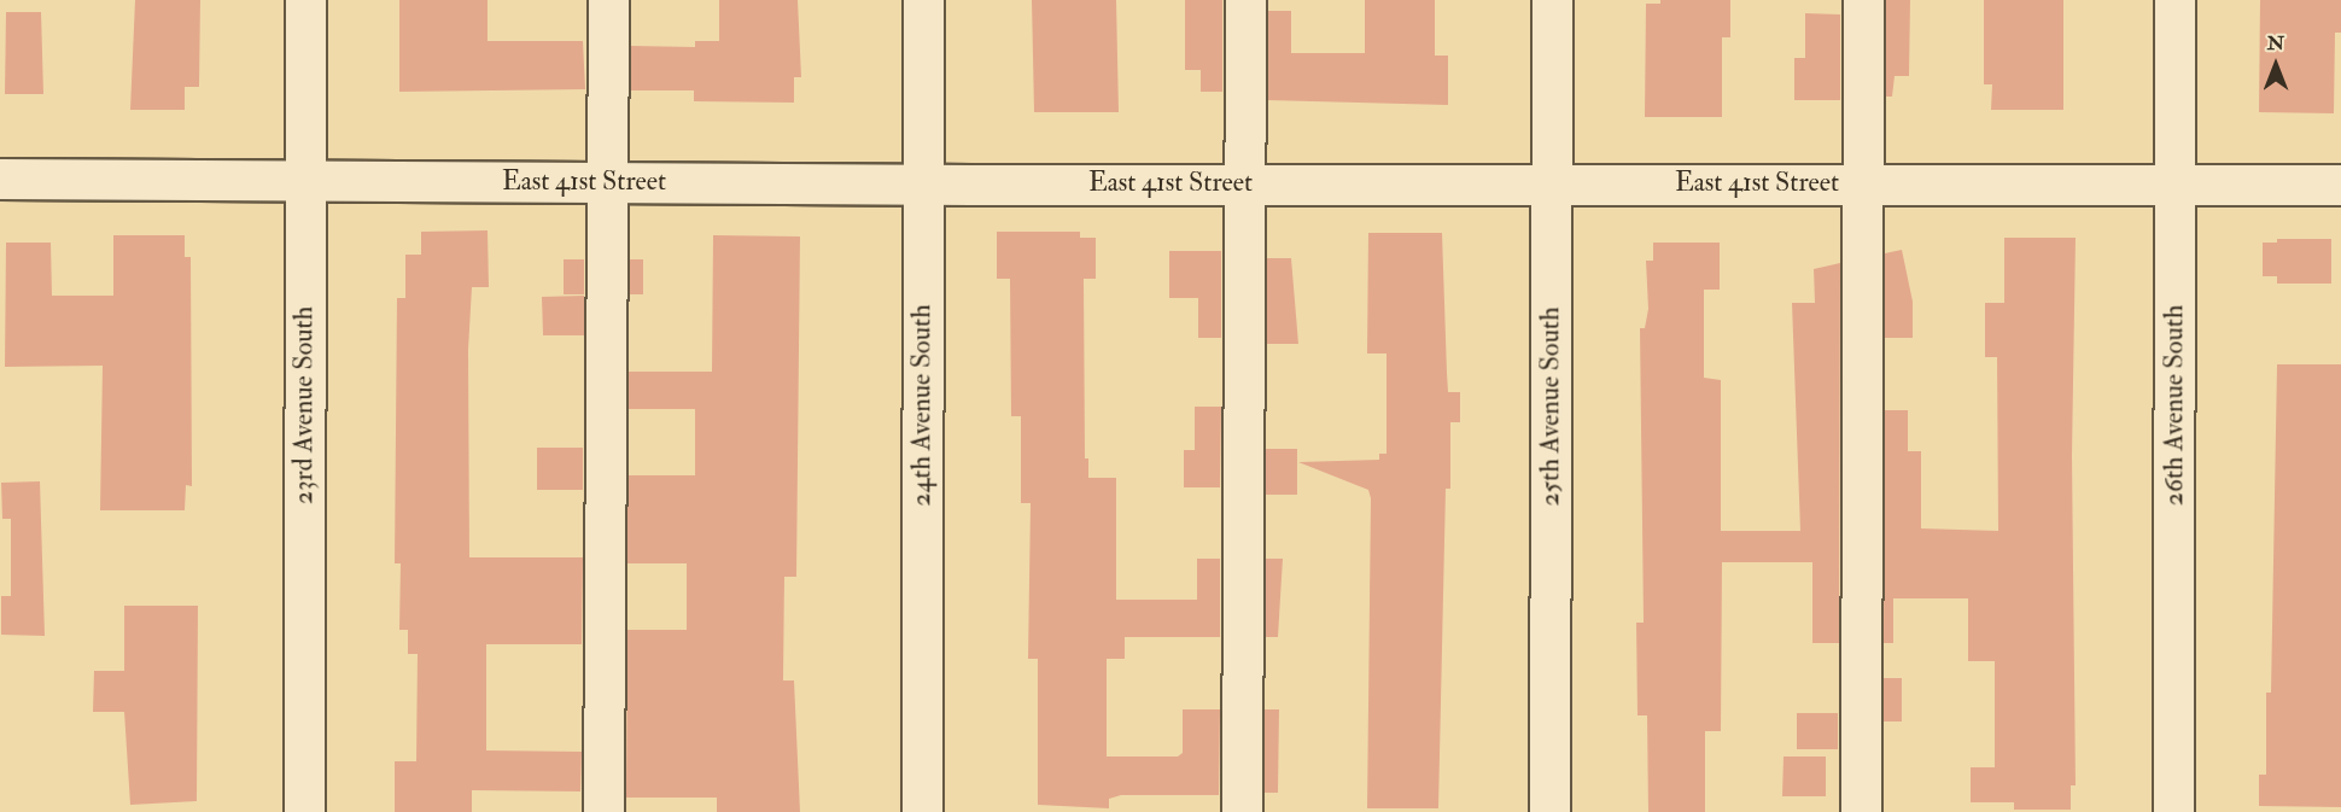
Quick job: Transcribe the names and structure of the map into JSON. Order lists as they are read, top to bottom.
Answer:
{
  "streets": {
    "street": [
      "East 41st Street",
      "23rd Avenue South",
      "24th Avenue South",
      "26th Avenue South",
      "25th Avenue South"
    ]
  },
  "crossings": [
    ["East 41st Street", "23rd Avenue South"],
    ["East 41st Street", "24th Avenue South"],
    ["East 41st Street", "26th Avenue South"],
    ["East 41st Street", "25th Avenue South"]
  ],
  "north": "top"
}
